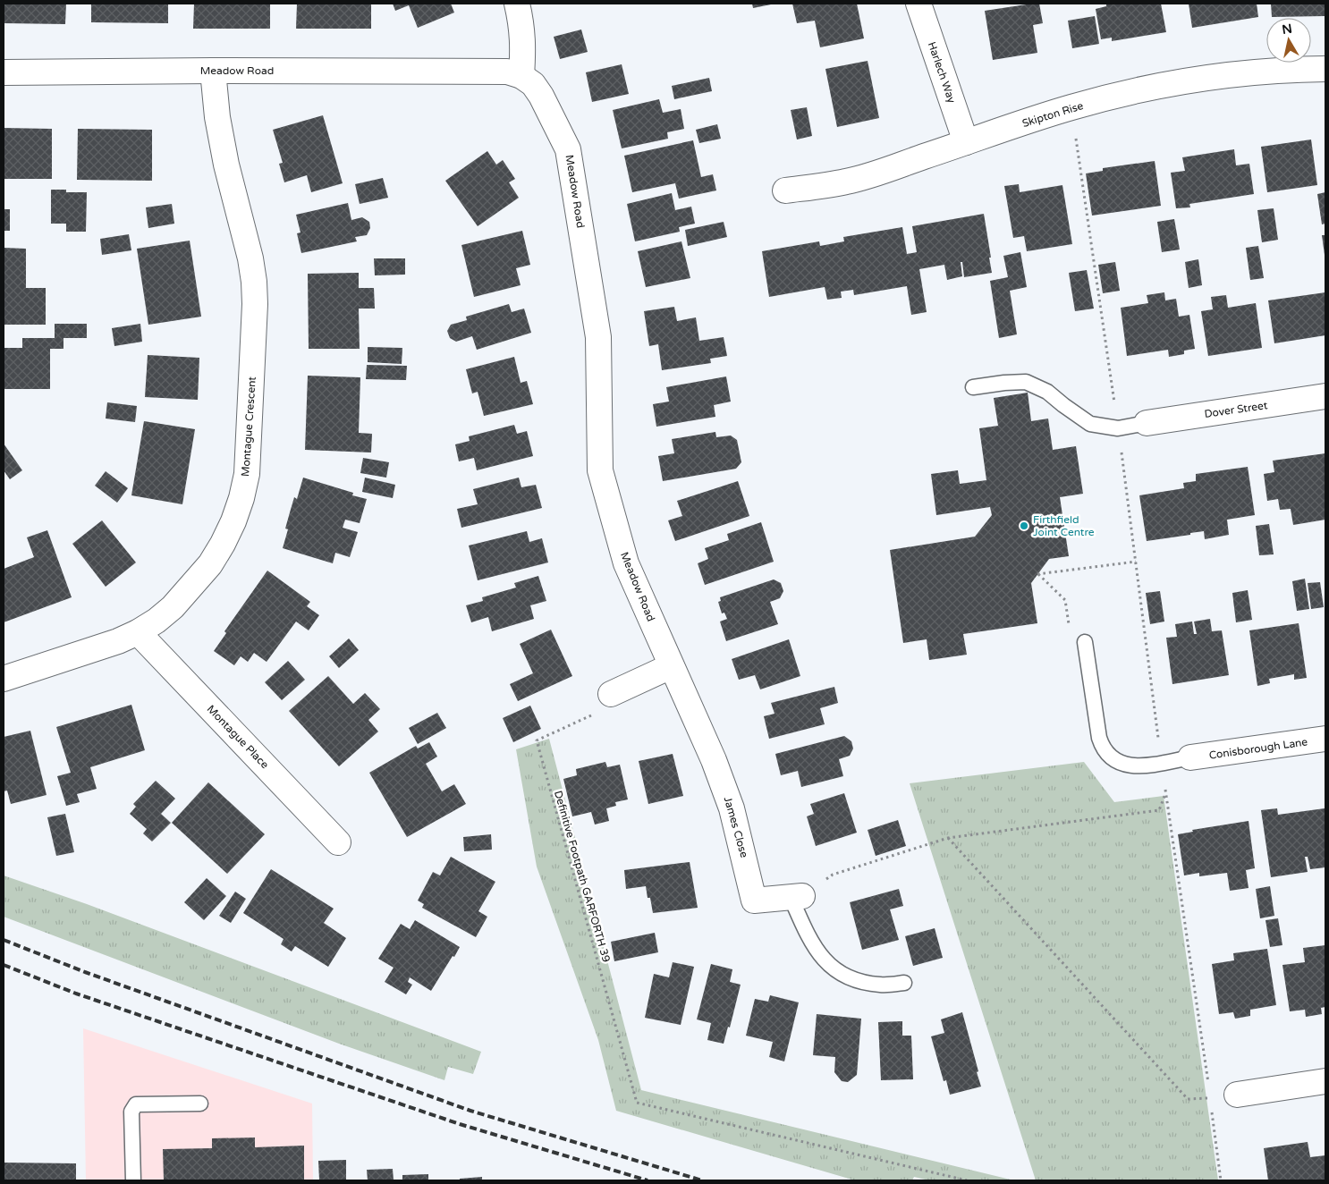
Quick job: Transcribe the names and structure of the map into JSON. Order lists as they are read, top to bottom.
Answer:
{
  "streets": {
    "street": [
      "Meadow Road",
      "Harlech Way",
      "Skipton Rise",
      "Dover Street",
      "Montague Crescent",
      "Montague Place",
      "Conisborough Lane",
      "James Close"
    ],
    "path": ["Definitive Footpath GARFORTH 39"]
  },
  "crossings": [
    ["Meadow Road", "Montague Crescent"],
    ["Meadow Road", "James Close"],
    ["Harlech Way", "Skipton Rise"],
    ["Montague Crescent", "Montague Place"]
  ],
  "places": ["Firthfield Joint Centre"],
  "north": "top"
}
